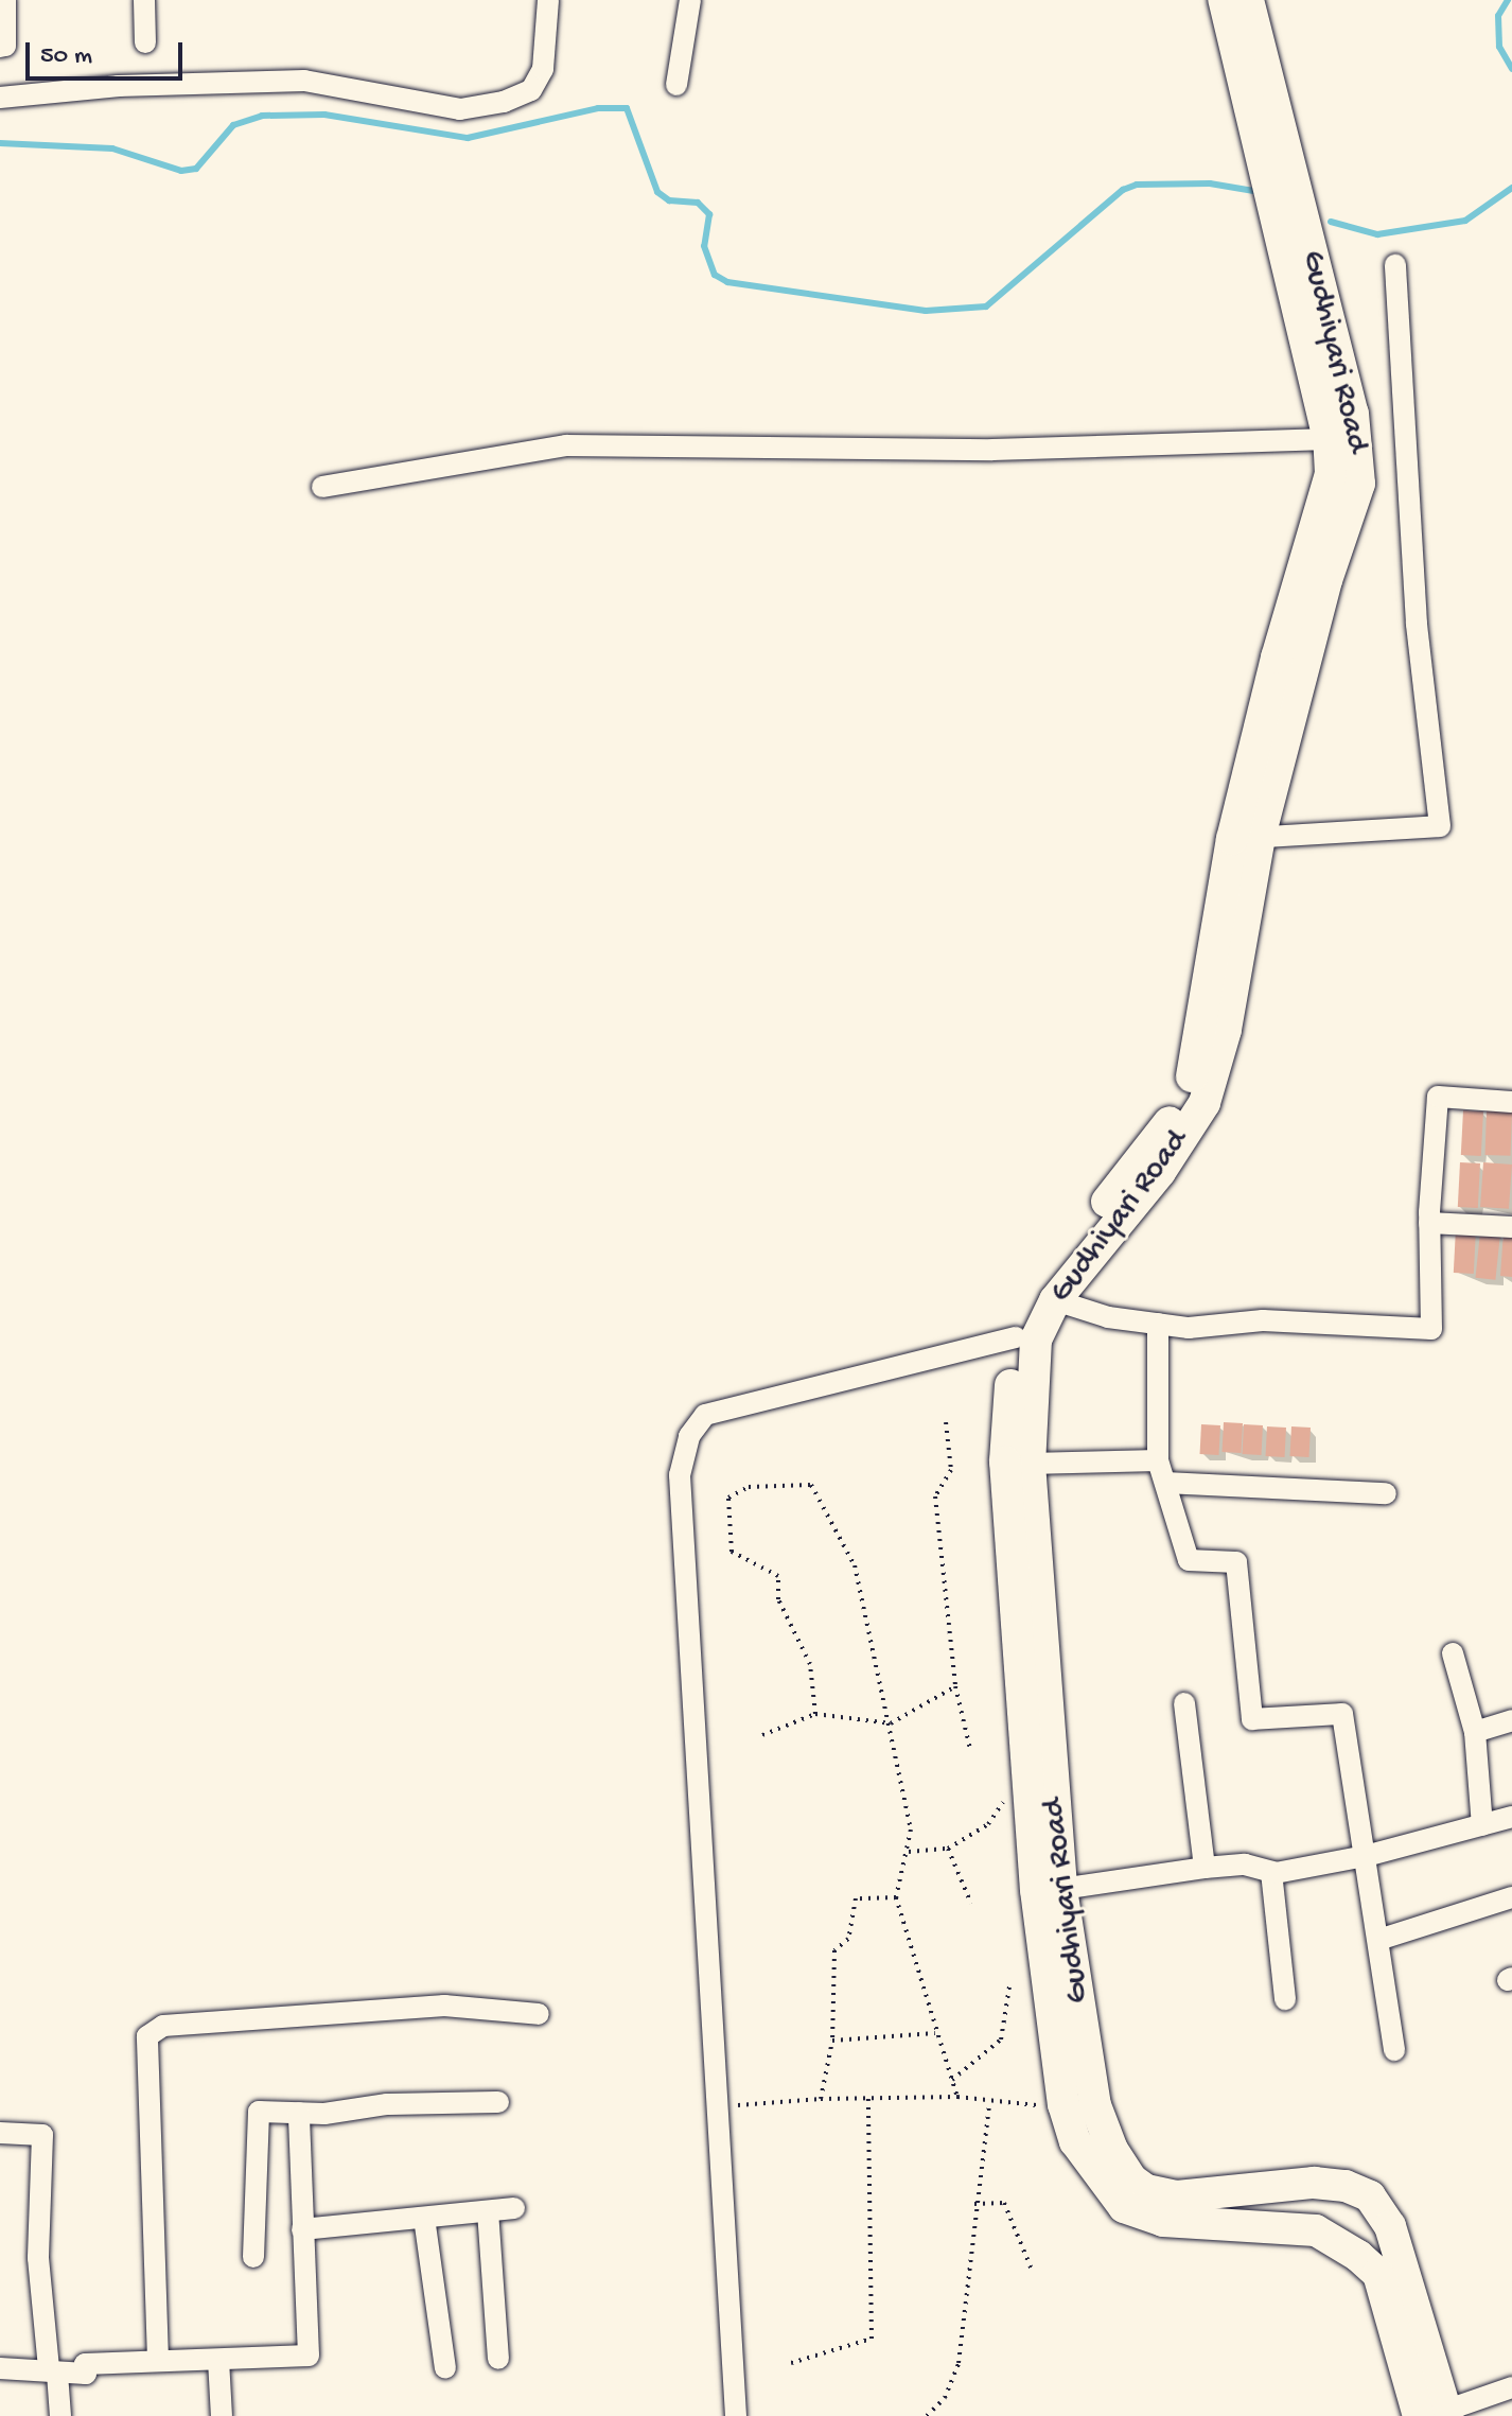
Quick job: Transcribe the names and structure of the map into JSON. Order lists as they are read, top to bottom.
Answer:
{
  "streets": {
    "street": ["Gudhiyari Road"]
  },
  "scale_bar": "50 m"
}
